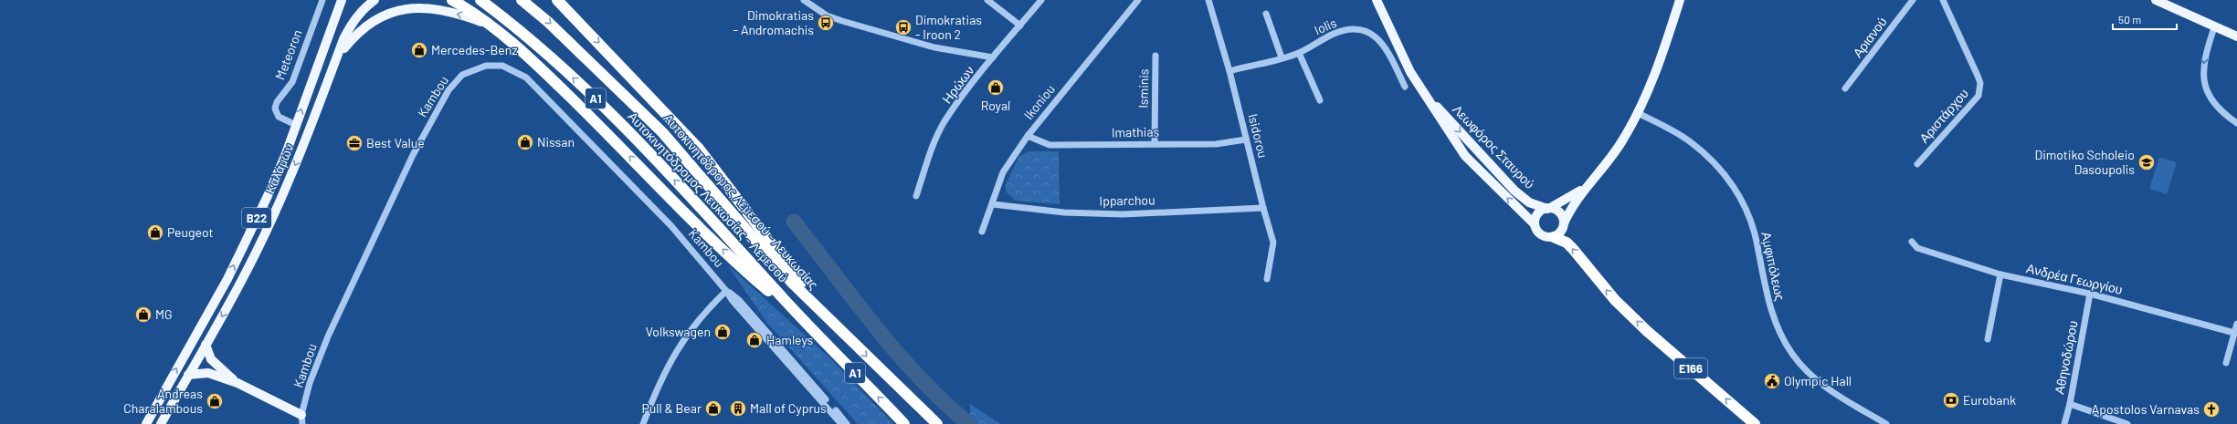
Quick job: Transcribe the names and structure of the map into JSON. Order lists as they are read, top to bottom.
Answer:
{
  "streets": {
    "highway": [
      "A1",
      "Αυτοκινητόδρομος Λευκωσίας - Λεμεσού",
      "Αυτοκινητόδρομος Λεμεσού - Λευκωσίας",
      "E166"
    ],
    "main road": ["Λεωφόρος Σταυρού", "Καλάμων", "B22"],
    "street": [
      "Iolis",
      "Αριανού",
      "Meteoron",
      "Ηρώων",
      "Isminis",
      "Kambou",
      "Ikoniou",
      "Αριστάρχου",
      "Imathias",
      "Isidorou",
      "Ipparchou",
      "Αμφιπόλεως",
      "Ανδρέα Γεωργίου",
      "Αθηνοδώρου"
    ]
  },
  "crossings": [
    ["Iolis", "Isidorou"],
    ["Meteoron", "Καλάμων"],
    ["Isminis", "Imathias"],
    ["Ikoniou", "Imathias"],
    ["Ikoniou", "Ipparchou"],
    ["Imathias", "Isidorou"],
    ["Isidorou", "Ipparchou"],
    ["Λεωφόρος Σταυρού", "E166"],
    ["Ανδρέα Γεωργίου", "Αθηνοδώρου"]
  ],
  "places": {
    "bus stop": ["Dimokratias - Andromachis", "Dimokratias - Iroon 2"],
    "shop": [
      "Mercedes-Benz",
      "Royal",
      "Nissan",
      "Peugeot",
      "MG",
      "Volkswagen",
      "Hamleys",
      "Andreas Charalambous",
      "Pull & Bear"
    ],
    "office": ["Best Value"],
    "school or university": ["Dimotiko Scholeio Dasoupolis"],
    "public building": ["Olympic Hall"],
    "bank": ["Eurobank"],
    "building": ["Mall of Cyprus"],
    "church": ["Apostolos Varnavas"]
  },
  "scale_bar": "50 m"
}
